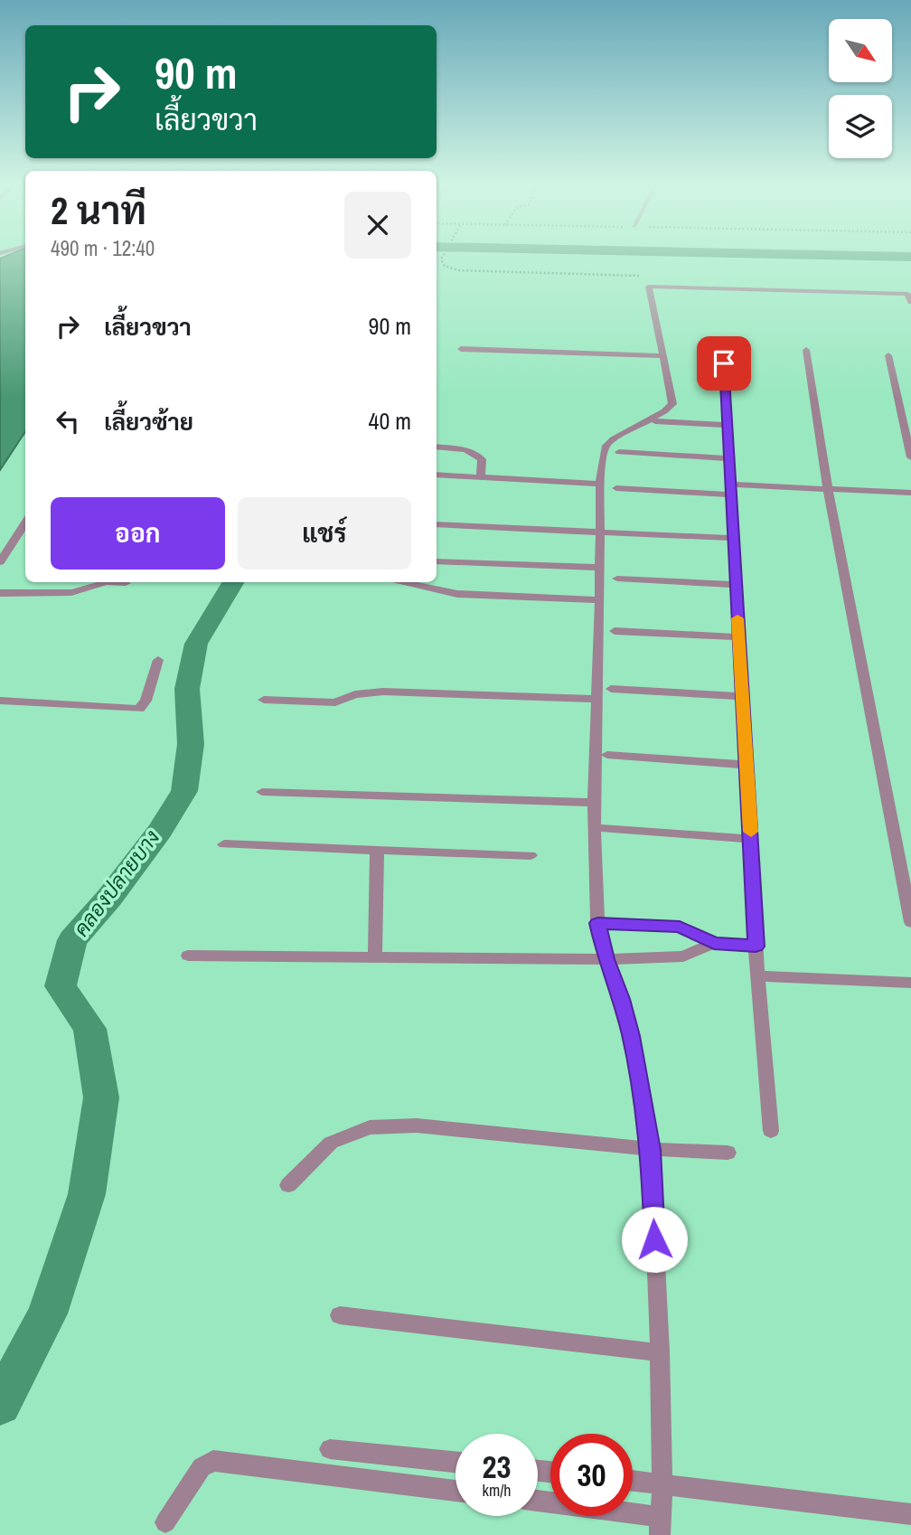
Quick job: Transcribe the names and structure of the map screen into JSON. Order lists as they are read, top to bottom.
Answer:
{
  "water": ["คลองปลายบาง"],
  "north": "bottom right",
  "page": {
    "turn": ["90 m", "เลี้ยวขวา"],
    "heading": ["2 นาที", "490 m · 12:40"],
    "list": [
      {
        "name": "เลี้ยวขวา",
        "value": "90 m"
      },
      {
        "name": "เลี้ยวซ้าย",
        "value": "40 m"
      }
    ],
    "buttons": ["ออก", "แชร์"],
    "speed": "23 km/h",
    "limit": "30"
  }
}
